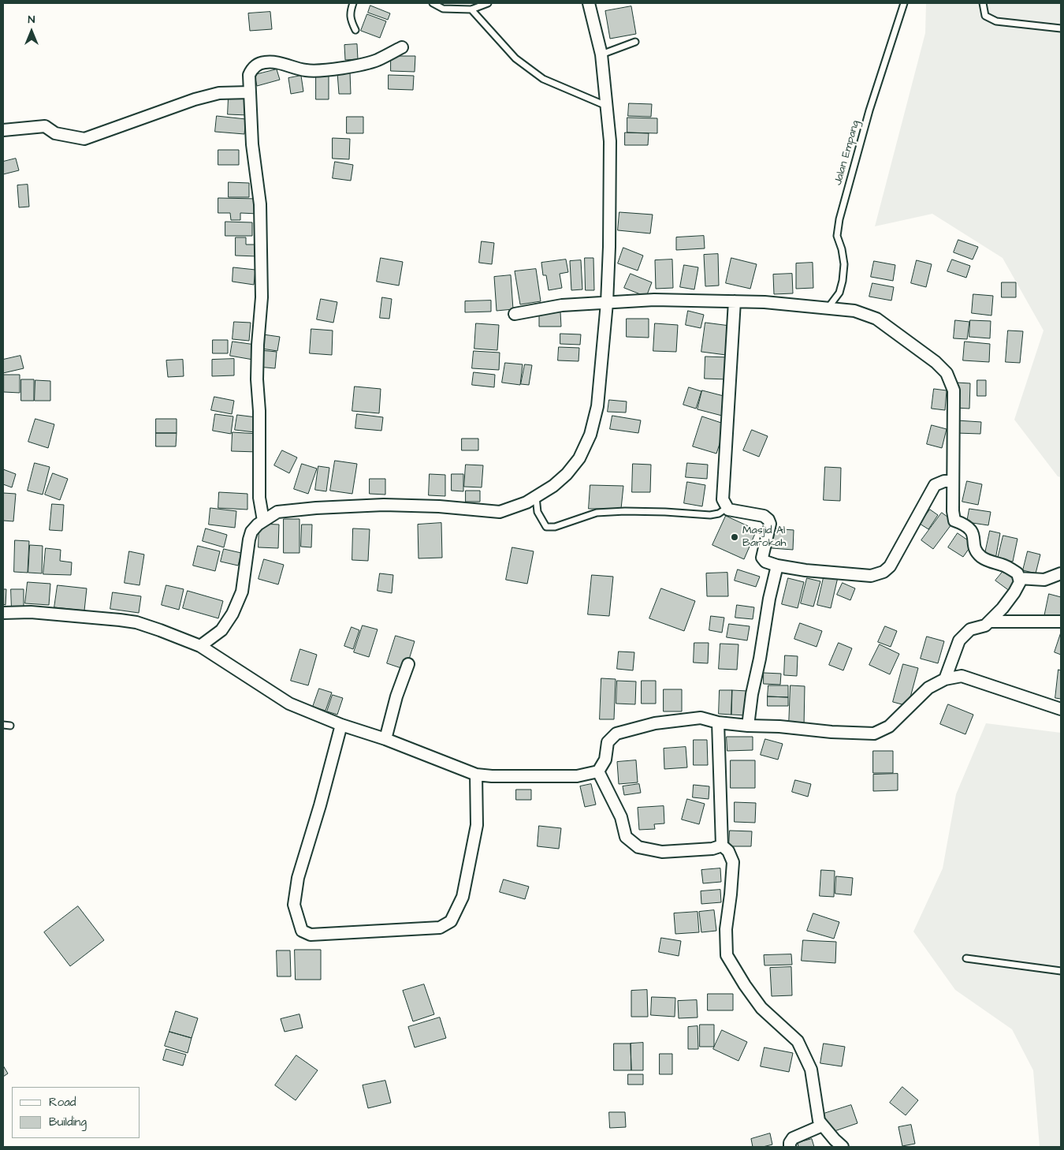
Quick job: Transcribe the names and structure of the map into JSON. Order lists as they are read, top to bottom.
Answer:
{
  "streets": {
    "lane": ["Jalan Empang"]
  },
  "places": ["Masjid Al Barokah"],
  "legend": ["Road", "Building"],
  "north": "top"
}
